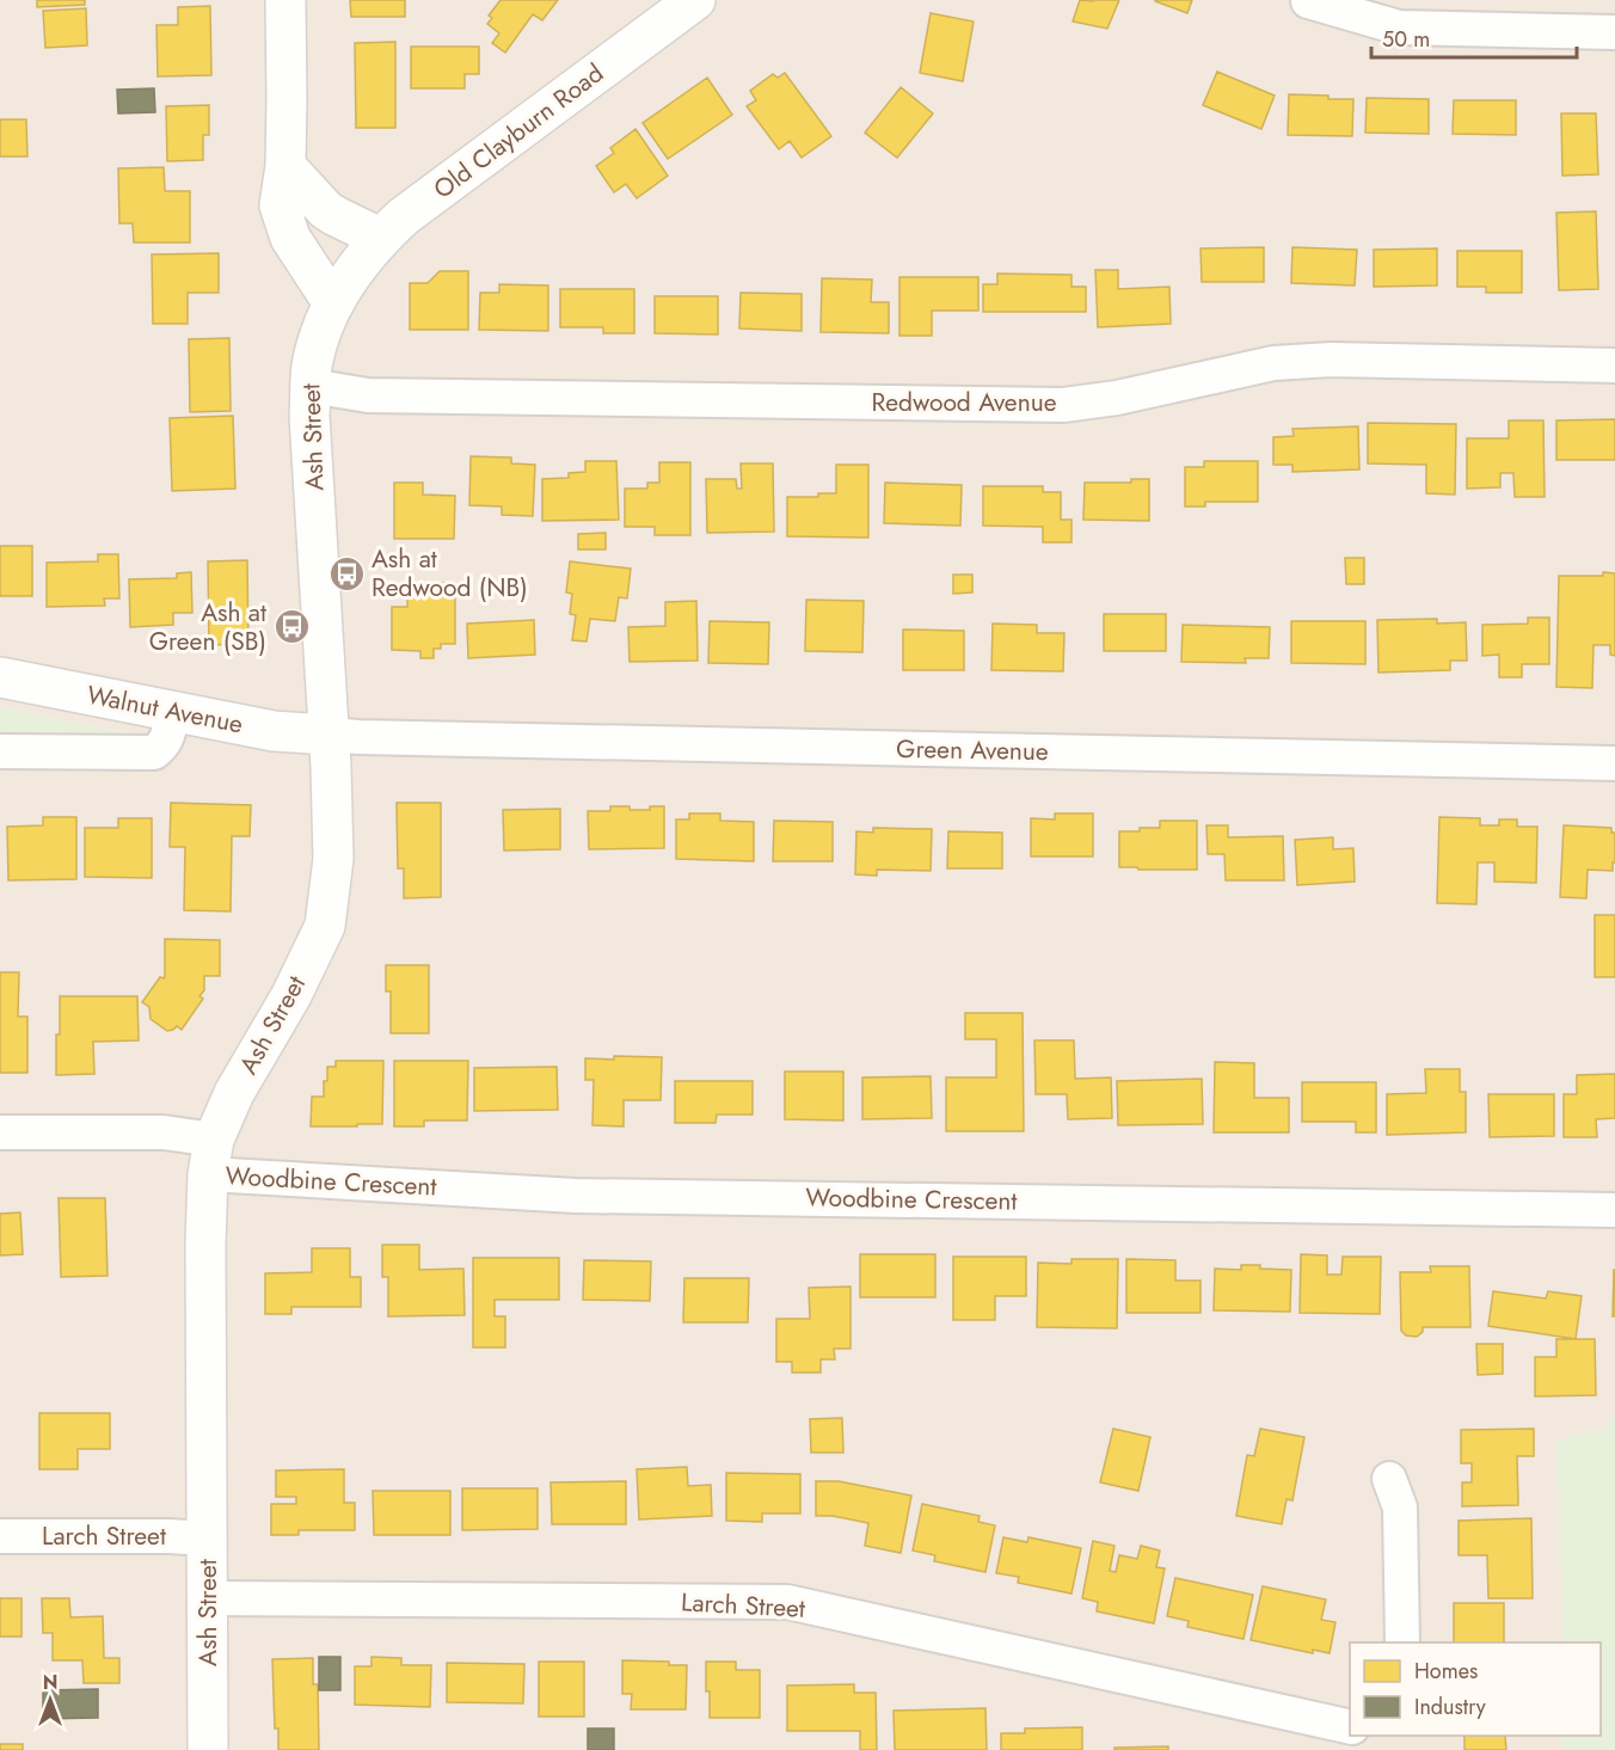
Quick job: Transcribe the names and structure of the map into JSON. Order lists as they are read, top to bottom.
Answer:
{
  "streets": {
    "main road": ["Old Clayburn Road", "Ash Street", "Walnut Avenue"],
    "street": [
      "Redwood Avenue",
      "Green Avenue",
      "Woodbine Crescent",
      "Larch Street"
    ]
  },
  "crossings": [
    ["Old Clayburn Road", "Ash Street"],
    ["Redwood Avenue", "Ash Street"],
    ["Ash Street", "Walnut Avenue"],
    ["Ash Street", "Green Avenue"],
    ["Ash Street", "Woodbine Crescent"],
    ["Ash Street", "Larch Street"],
    ["Walnut Avenue", "Green Avenue"]
  ],
  "places": {
    "bus stop": ["Ash at Redwood (NB)", "Ash at Green (SB)"]
  },
  "legend": ["Homes", "Industry"],
  "scale_bar": "50 m",
  "north": "top"
}
